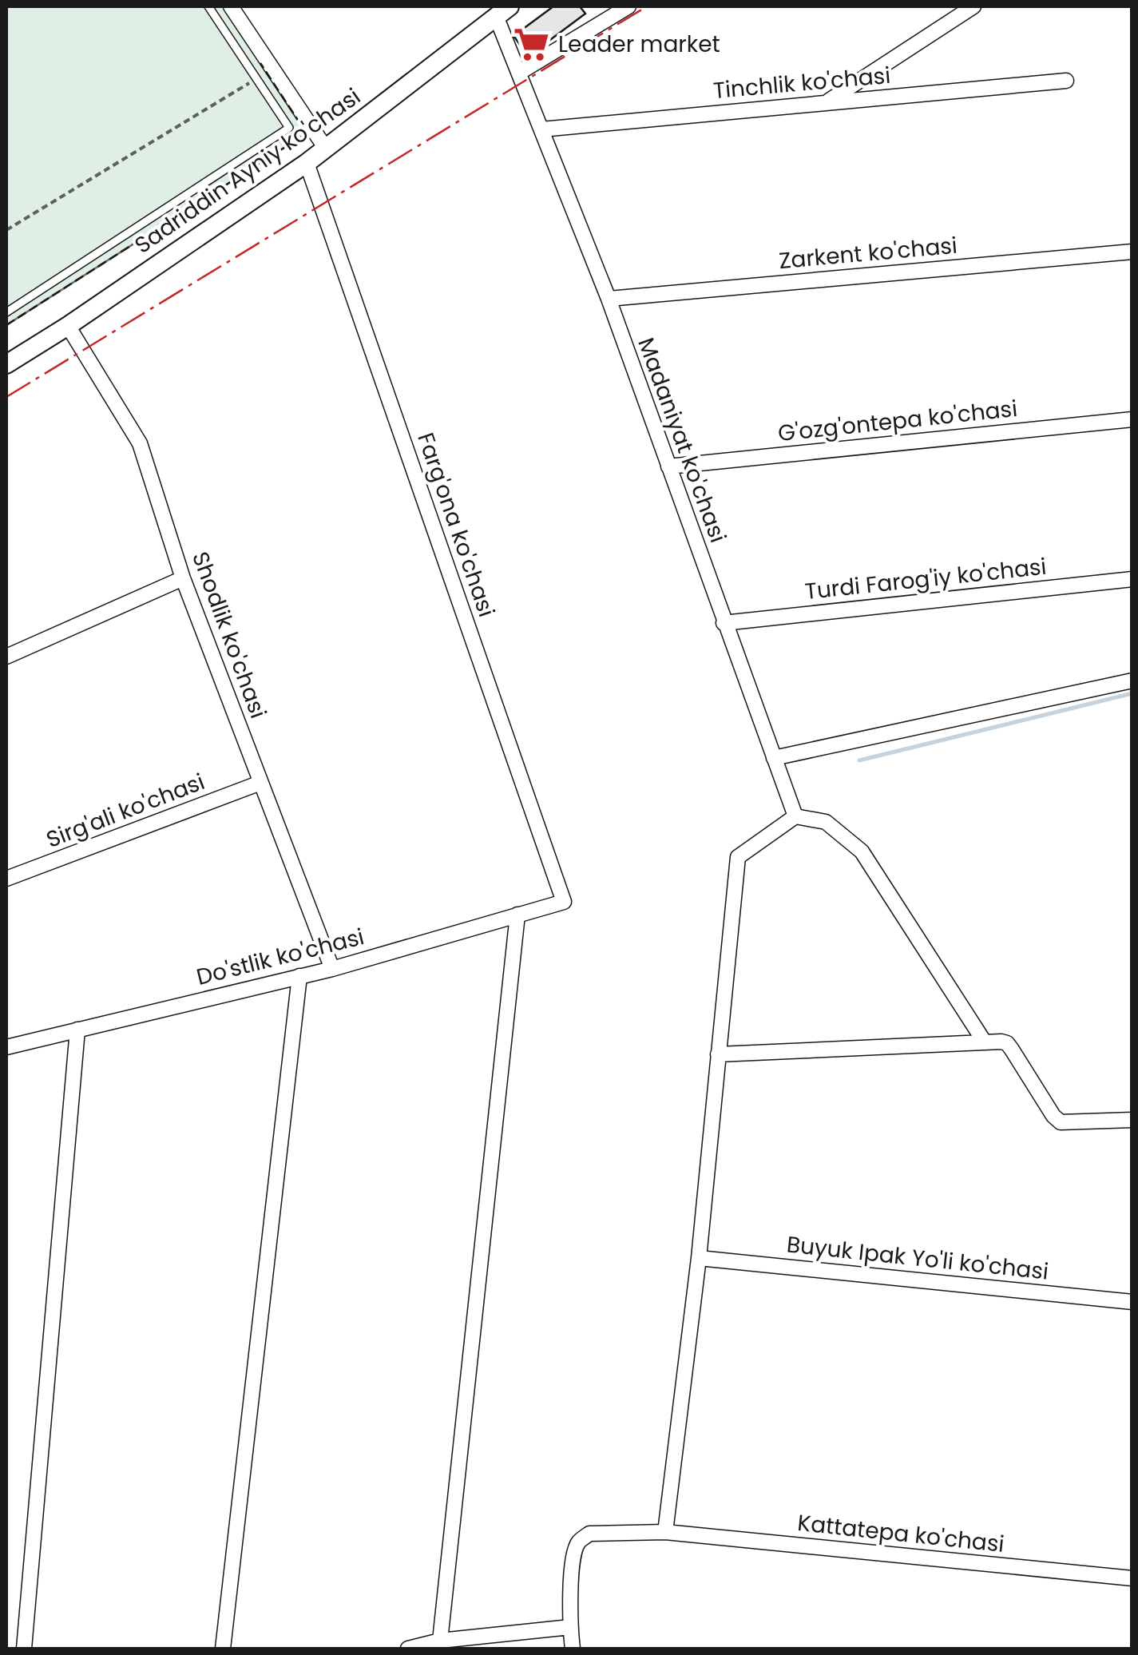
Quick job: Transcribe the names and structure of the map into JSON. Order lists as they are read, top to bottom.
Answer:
{
  "streets": {
    "street": [
      "Tinchlik ko'chasi",
      "Sadriddin Ayniy ko'chasi",
      "Zarkent ko'chasi",
      "G'ozg'ontepa ko'chasi",
      "Madaniyat ko'chasi",
      "Farg'ona ko'chasi",
      "Turdi Farog'iy ko'chasi",
      "Shodlik ko'chasi",
      "Sirg'ali ko'chasi",
      "Do'stlik ko'chasi",
      "Buyuk Ipak Yo'li ko'chasi",
      "Kattatepa ko'chasi"
    ]
  },
  "crossings": [
    ["Tinchlik ko'chasi", "Madaniyat ko'chasi"],
    ["Sadriddin Ayniy ko'chasi", "Madaniyat ko'chasi"],
    ["Sadriddin Ayniy ko'chasi", "Farg'ona ko'chasi"],
    ["Sadriddin Ayniy ko'chasi", "Shodlik ko'chasi"],
    ["Zarkent ko'chasi", "Madaniyat ko'chasi"],
    ["G'ozg'ontepa ko'chasi", "Madaniyat ko'chasi"],
    ["Madaniyat ko'chasi", "Turdi Farog'iy ko'chasi"],
    ["Farg'ona ko'chasi", "Do'stlik ko'chasi"],
    ["Shodlik ko'chasi", "Sirg'ali ko'chasi"],
    ["Shodlik ko'chasi", "Do'stlik ko'chasi"]
  ],
  "places": {
    "supermarket": ["Leader market"]
  }
}
